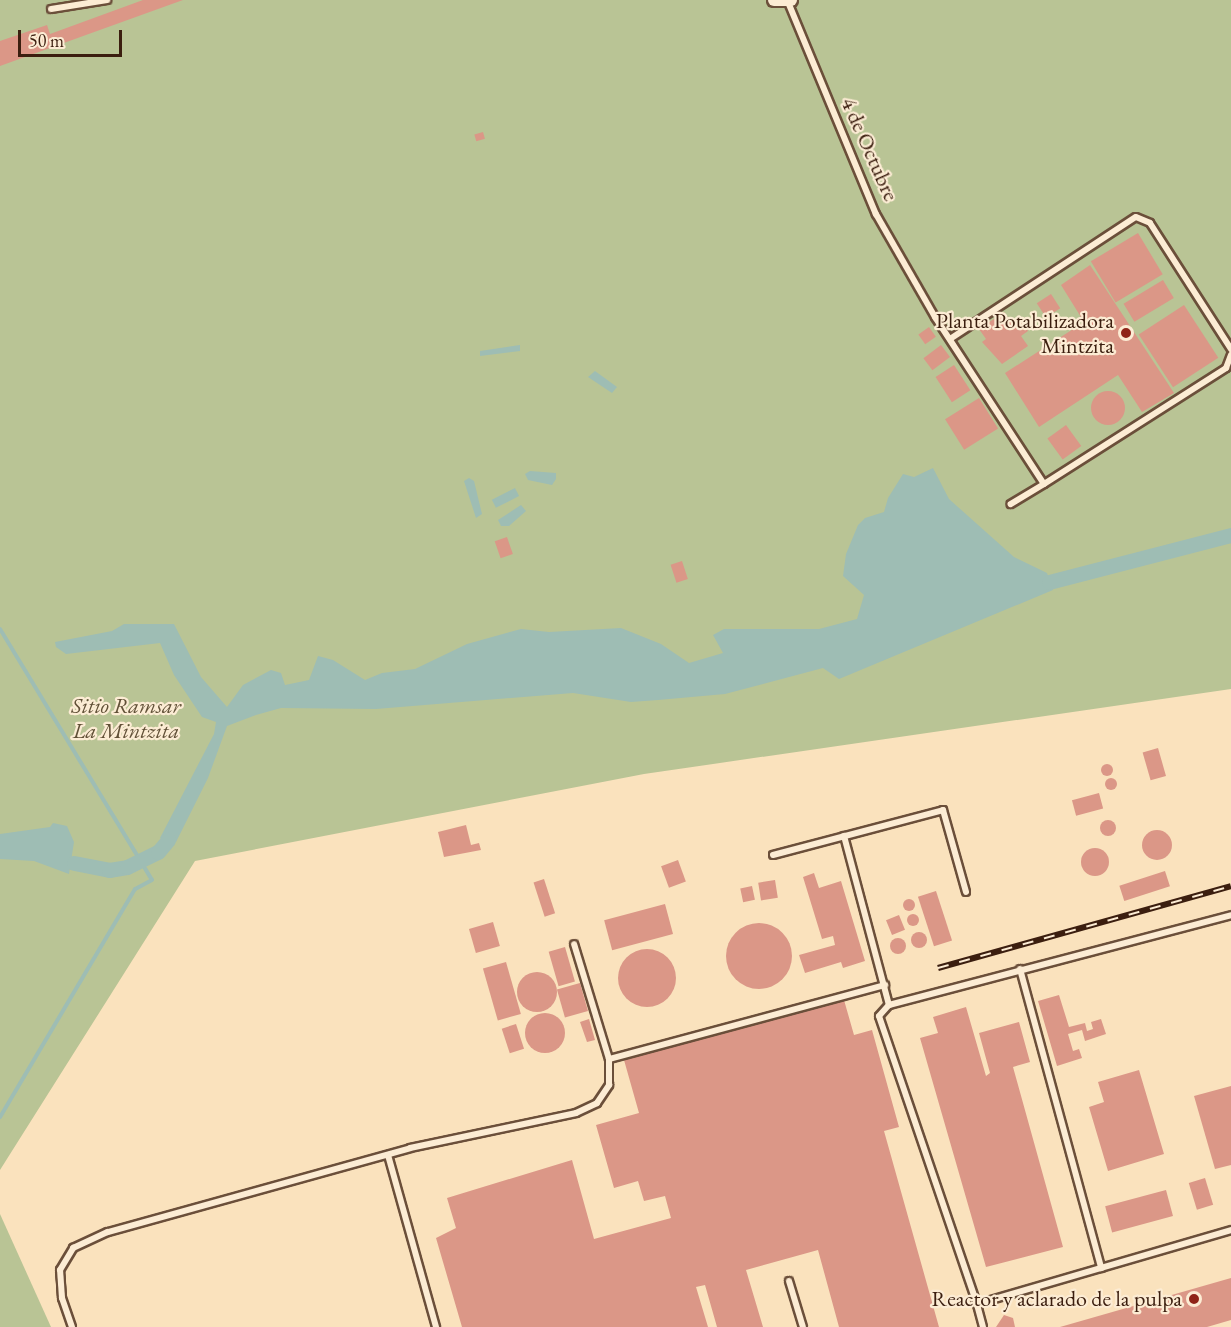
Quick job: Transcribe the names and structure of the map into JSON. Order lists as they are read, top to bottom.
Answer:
{
  "streets": {
    "street": ["4 de Octubre"]
  },
  "parks": ["Sitio Ramsar La Mintzita"],
  "places": ["Planta Potabilizadora Mintzita", "Reactor y aclarado de la pulpa"],
  "scale_bar": "50 m"
}
